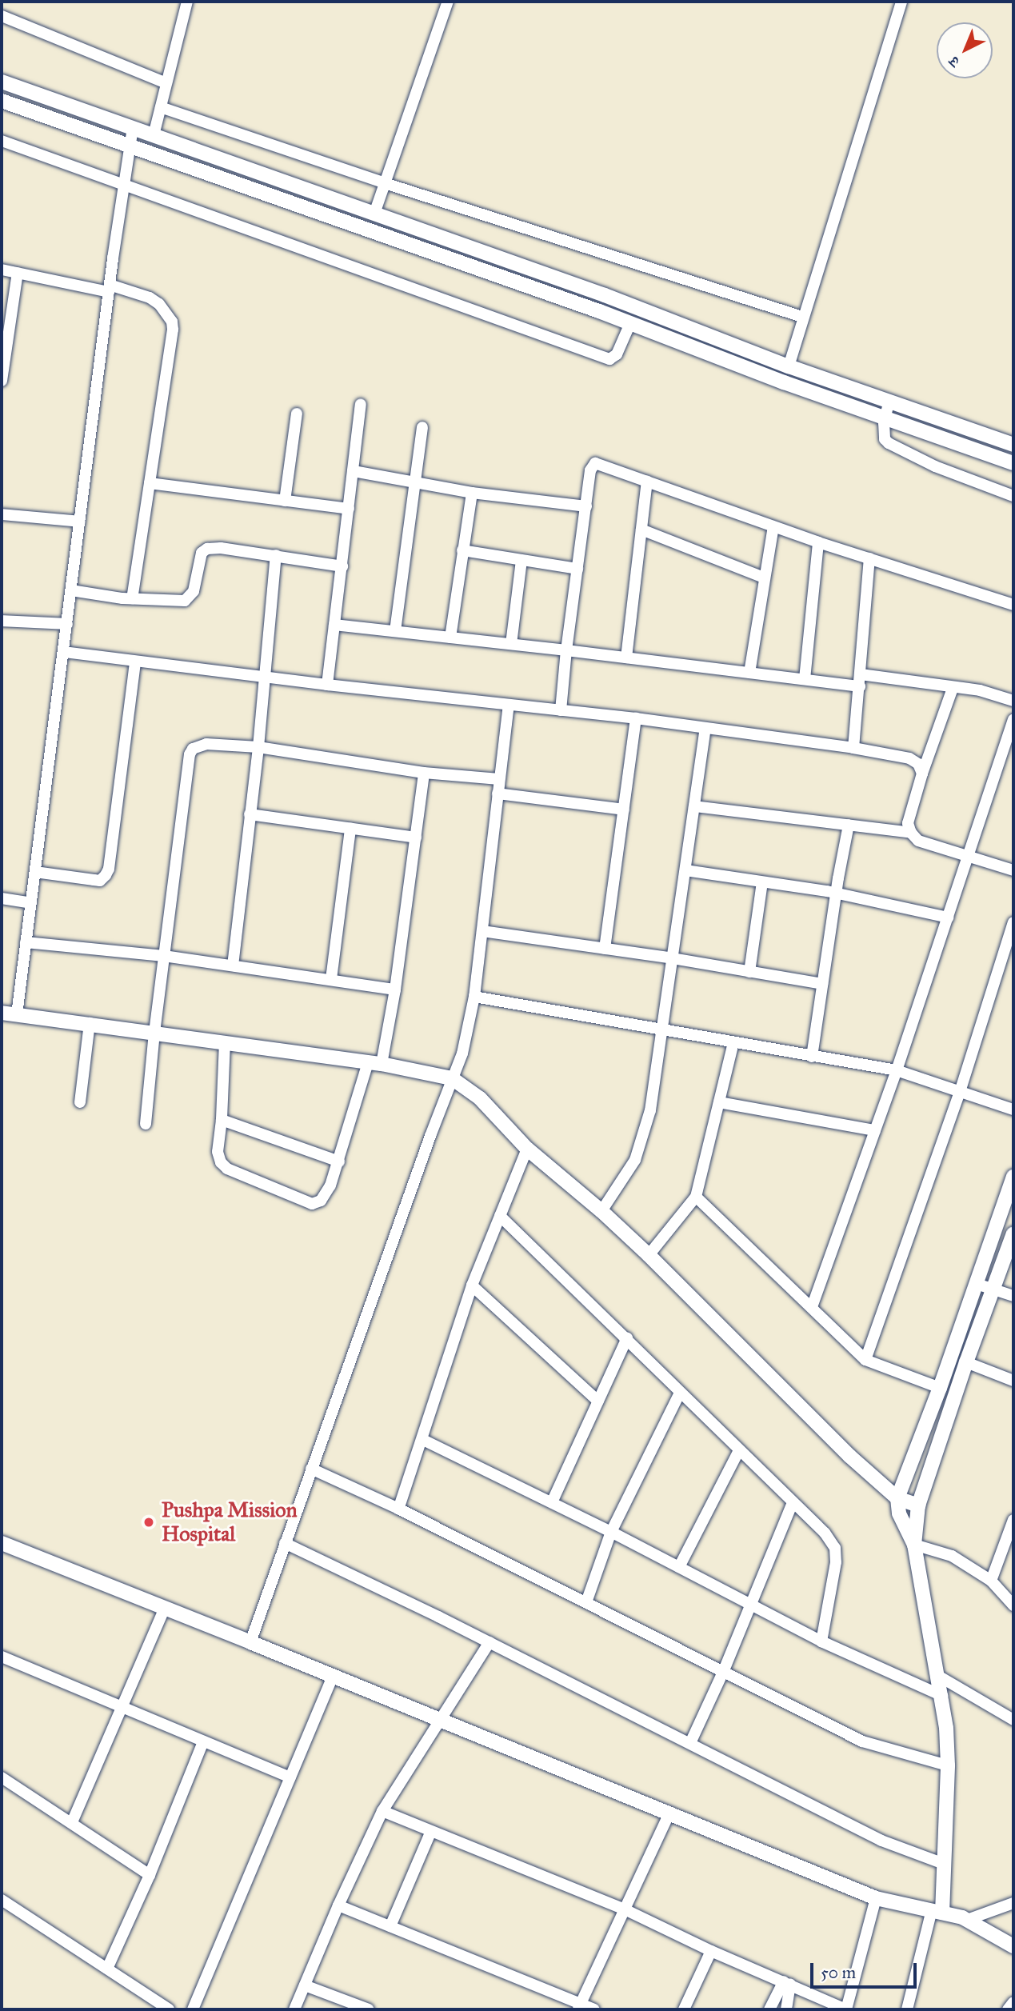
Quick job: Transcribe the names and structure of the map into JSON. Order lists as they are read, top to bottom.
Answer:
{
  "places": ["Pushpa Mission Hospital"],
  "scale_bar": "50 m",
  "north": "bottom left"
}
